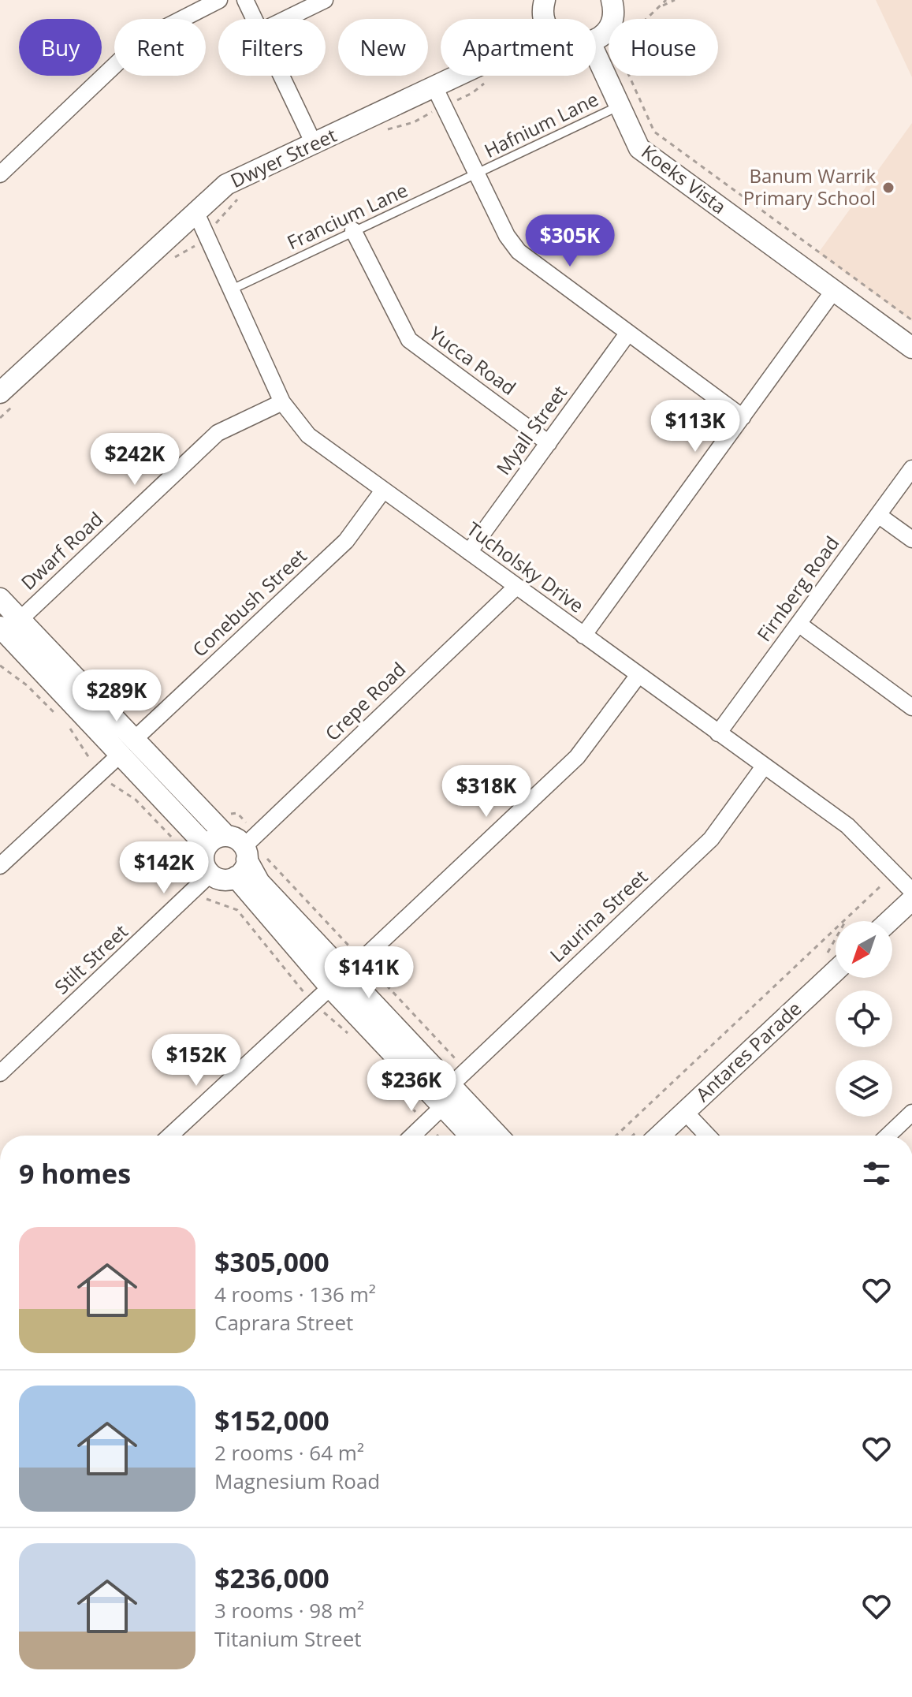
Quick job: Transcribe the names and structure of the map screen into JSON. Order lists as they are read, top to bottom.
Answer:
{
  "streets": {
    "street": [
      "Dwyer Street",
      "Koeks Vista",
      "Yucca Road",
      "Myall Street",
      "Dwarf Road",
      "Tucholsky Drive",
      "Firnberg Road",
      "Conebush Street",
      "Crepe Road",
      "Laurina Street",
      "Stilt Street",
      "Antares Parade"
    ],
    "lane": ["Hafnium Lane", "Francium Lane"]
  },
  "crossings": [
    ["Hafnium Lane", "Koeks Vista"],
    ["Hafnium Lane", "Francium Lane"],
    ["Dwyer Street", "Tucholsky Drive"],
    ["Francium Lane", "Yucca Road"],
    ["Francium Lane", "Tucholsky Drive"],
    ["Yucca Road", "Myall Street"],
    ["Myall Street", "Tucholsky Drive"],
    ["Dwarf Road", "Tucholsky Drive"],
    ["Tucholsky Drive", "Firnberg Road"],
    ["Tucholsky Drive", "Conebush Street"],
    ["Tucholsky Drive", "Crepe Road"],
    ["Tucholsky Drive", "Laurina Street"]
  ],
  "places": ["Banum Warrik Primary School"],
  "north": "bottom left",
  "page": {
    "chip": [
      "Buy",
      "Rent",
      "Filters",
      "New",
      "Apartment",
      "House"
    ],
    "price": [
      "$305K",
      "$113K",
      "$242K",
      "$289K",
      "$318K",
      "$142K",
      "$141K",
      "$152K",
      "$236K"
    ],
    "heading": "9 homes",
    "list": [
      {
        "name": "$305,000",
        "note": "4 rooms · 136 m² · Caprara Street"
      },
      {
        "name": "$152,000",
        "note": "2 rooms · 64 m² · Magnesium Road"
      },
      {
        "name": "$236,000",
        "note": "3 rooms · 98 m² · Titanium Street"
      }
    ]
  }
}
